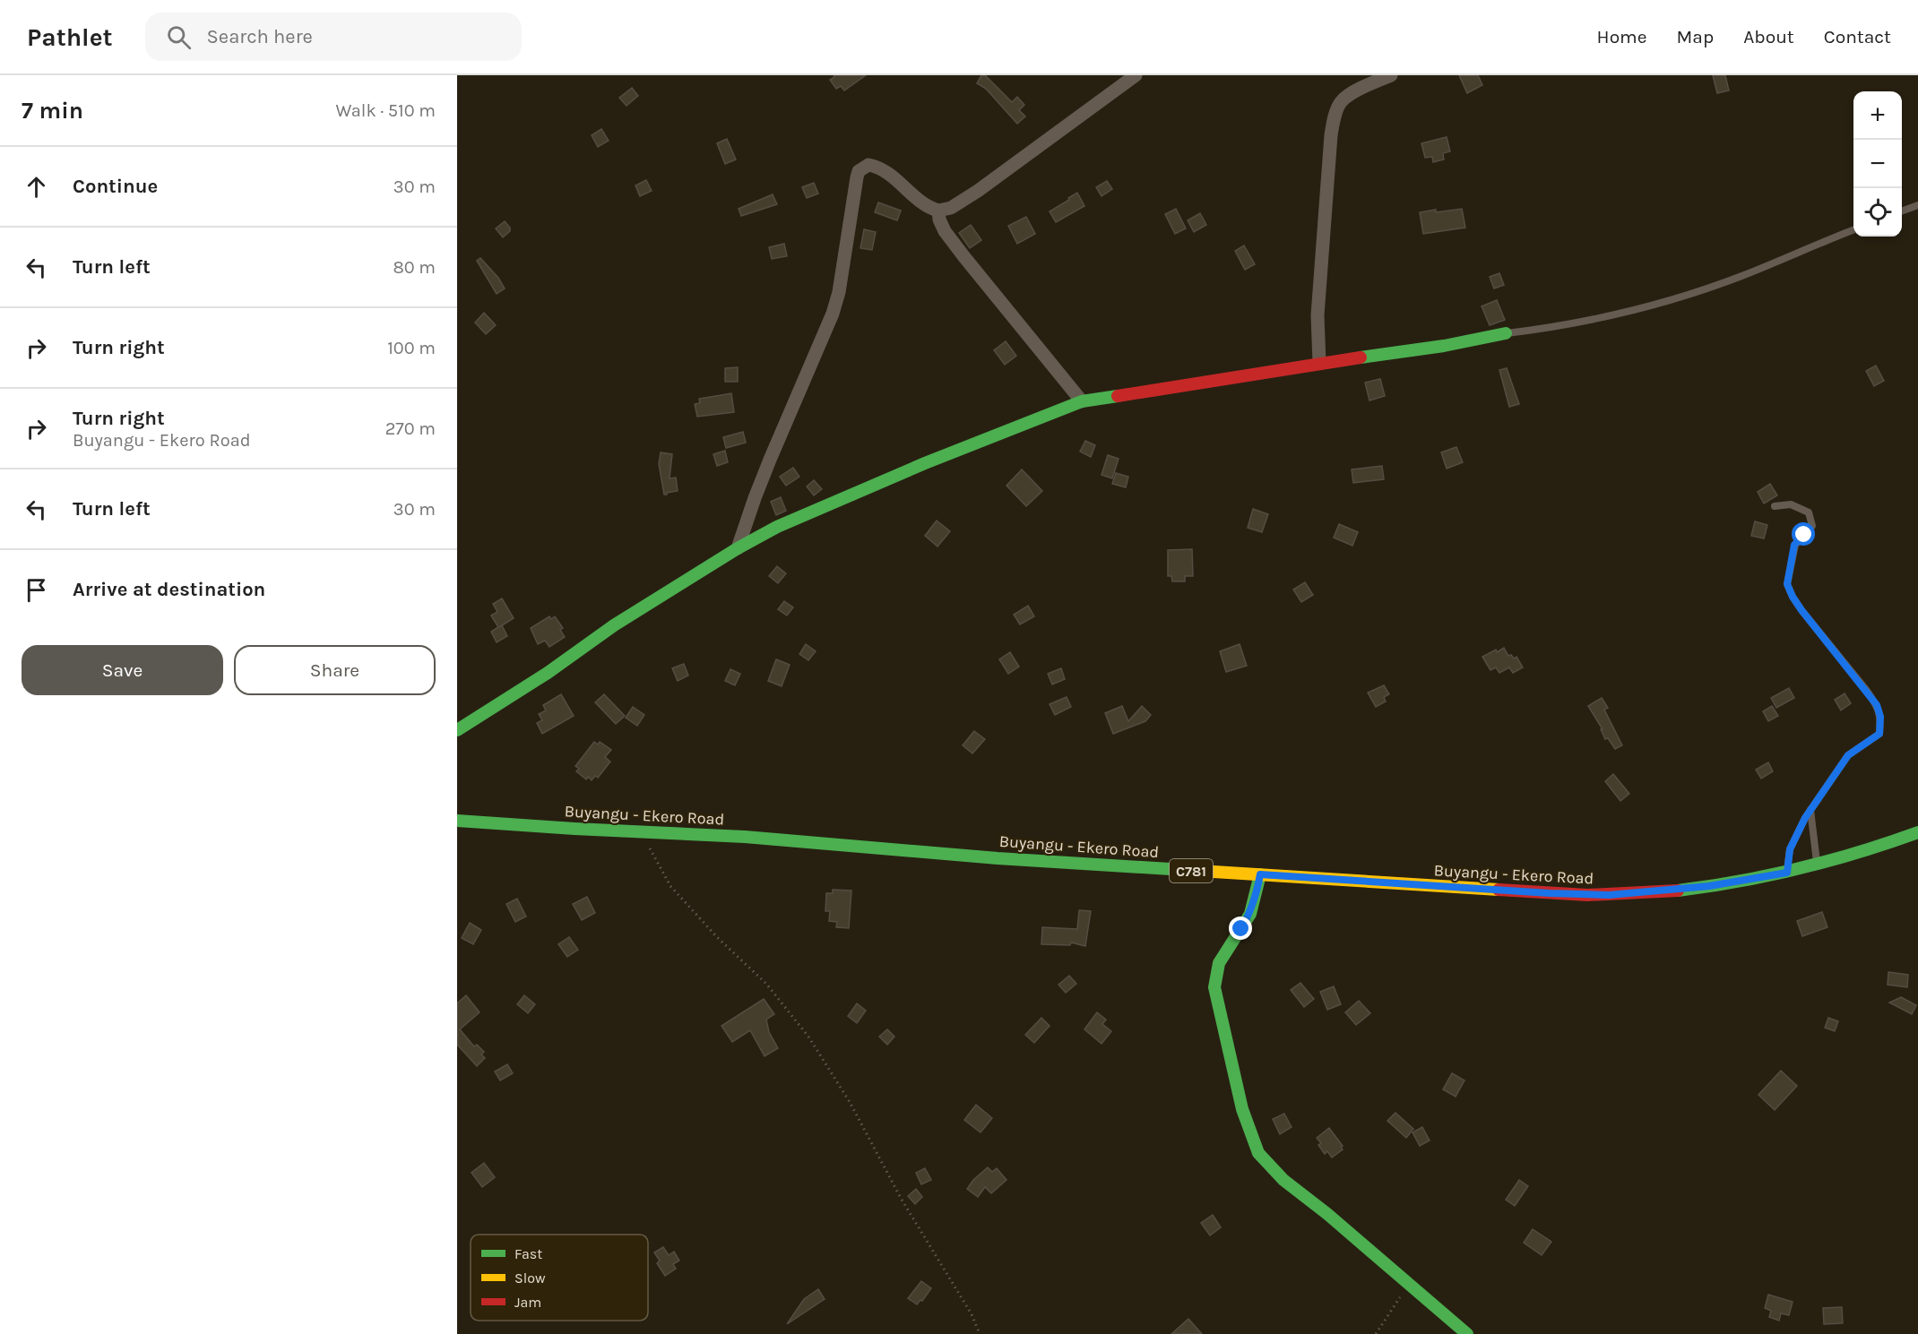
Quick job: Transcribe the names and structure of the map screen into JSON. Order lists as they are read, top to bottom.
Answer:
{
  "streets": {
    "street": ["Buyangu - Ekero Road", "C781"]
  },
  "legend": ["Fast", "Slow", "Jam"],
  "page": {
    "header": "Pathlet",
    "search": "Search here",
    "nav": [
      "Home",
      "Map",
      "About",
      "Contact"
    ],
    "heading": ["7 min", "Walk · 510 m"],
    "map_buttons": ["+", "−"],
    "list": [
      ["Continue", "30 m"],
      ["Turn left", "80 m"],
      ["Turn right", "100 m"],
      ["Turn right", "Buyangu - Ekero Road", "270 m"],
      ["Turn left", "30 m"],
      "Arrive at destination"
    ],
    "buttons": ["Save", "Share"]
  }
}
